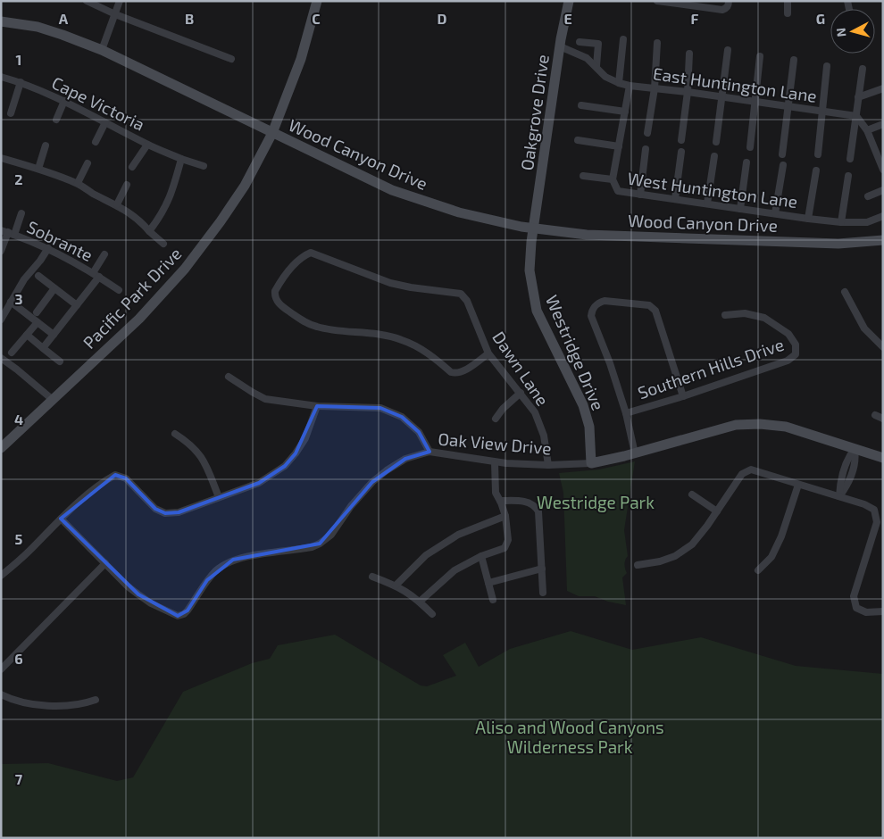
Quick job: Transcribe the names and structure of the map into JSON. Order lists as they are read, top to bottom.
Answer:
{
  "streets": {
    "main road": [
      "Oakgrove Drive",
      "Wood Canyon Drive",
      "Pacific Park Drive",
      "Westridge Drive",
      "Oak View Drive"
    ],
    "street": [
      "East Huntington Lane",
      "Cape Victoria",
      "West Huntington Lane",
      "Sobrante",
      "Dawn Lane",
      "Southern Hills Drive"
    ]
  },
  "crossings": [
    ["East Huntington Lane", "Oakgrove Drive"],
    ["East Huntington Lane", "West Huntington Lane"],
    ["Oakgrove Drive", "Wood Canyon Drive"],
    ["Oakgrove Drive", "Westridge Drive"],
    ["Wood Canyon Drive", "Pacific Park Drive"],
    ["Wood Canyon Drive", "Westridge Drive"],
    ["Westridge Drive", "Oak View Drive"],
    ["Dawn Lane", "Oak View Drive"]
  ],
  "parks": ["Westridge Park", "Aliso and Wood Canyons Wilderness Park"],
  "north": "left",
  "grid": {
    "columns": [
      "A",
      "B",
      "C",
      "D",
      "E",
      "F",
      "G"
    ],
    "rows": [
      "1",
      "2",
      "3",
      "4",
      "5",
      "6",
      "7"
    ]
  }
}
